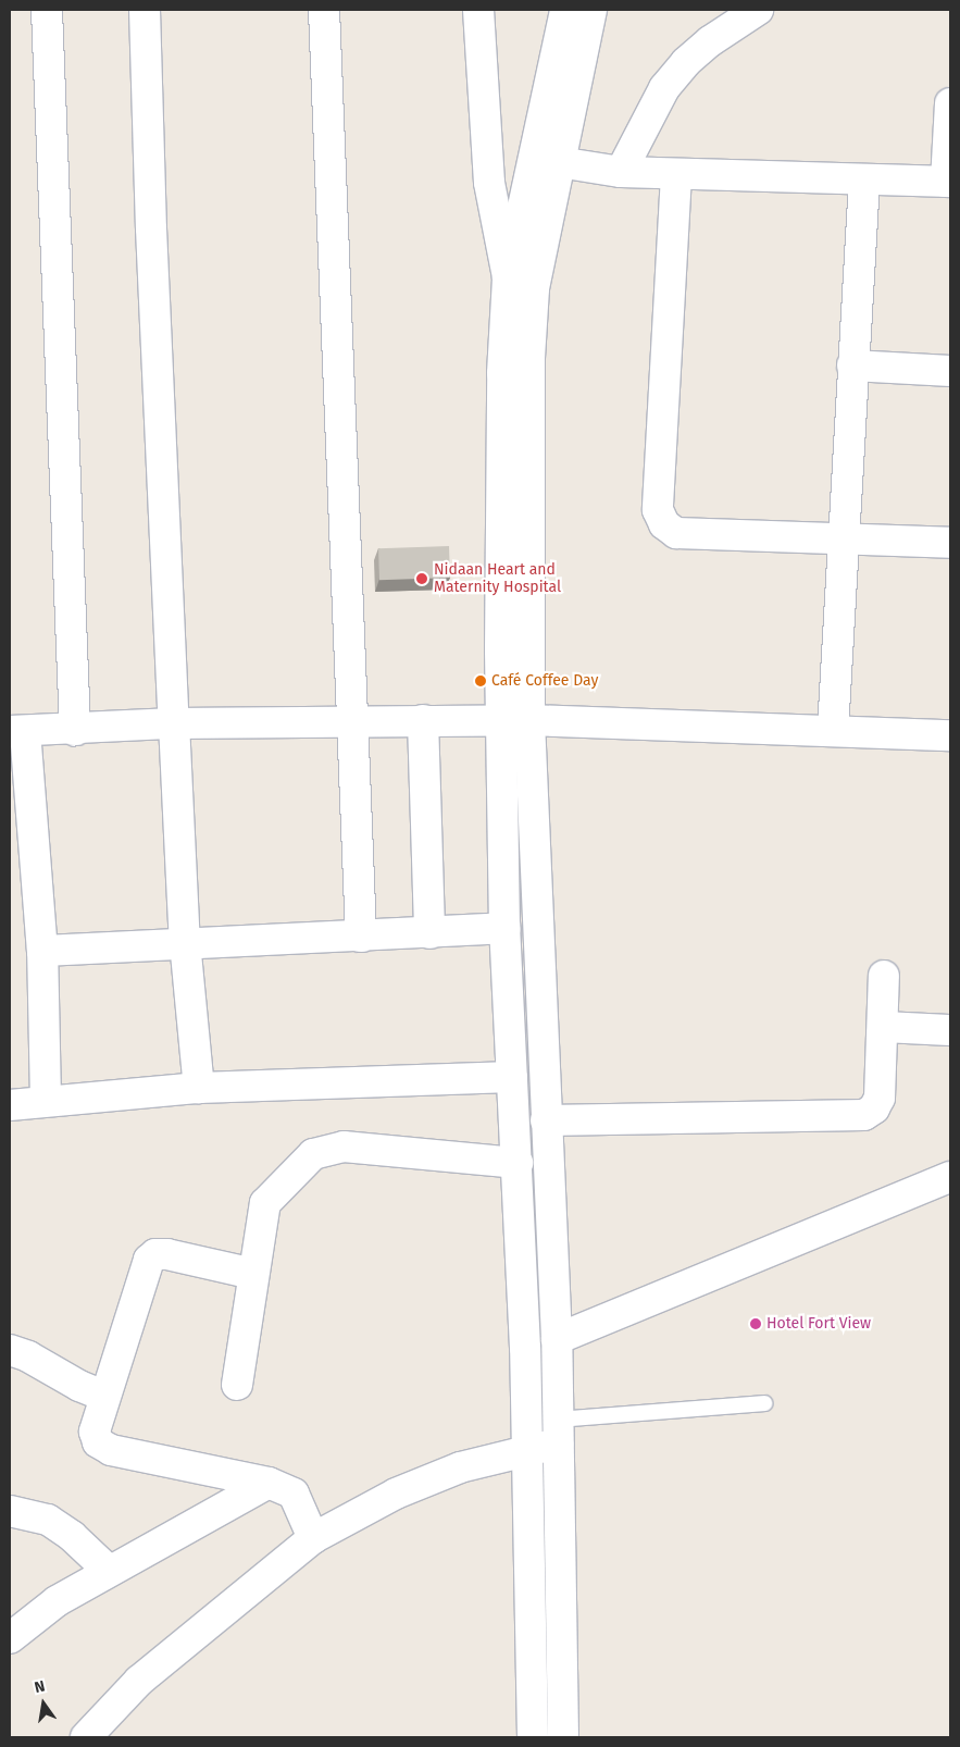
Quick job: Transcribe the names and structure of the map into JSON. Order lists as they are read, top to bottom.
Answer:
{
  "places": ["Nidaan Heart and Maternity Hospital", "Café Coffee Day", "Hotel Fort View"],
  "north": "top"
}
